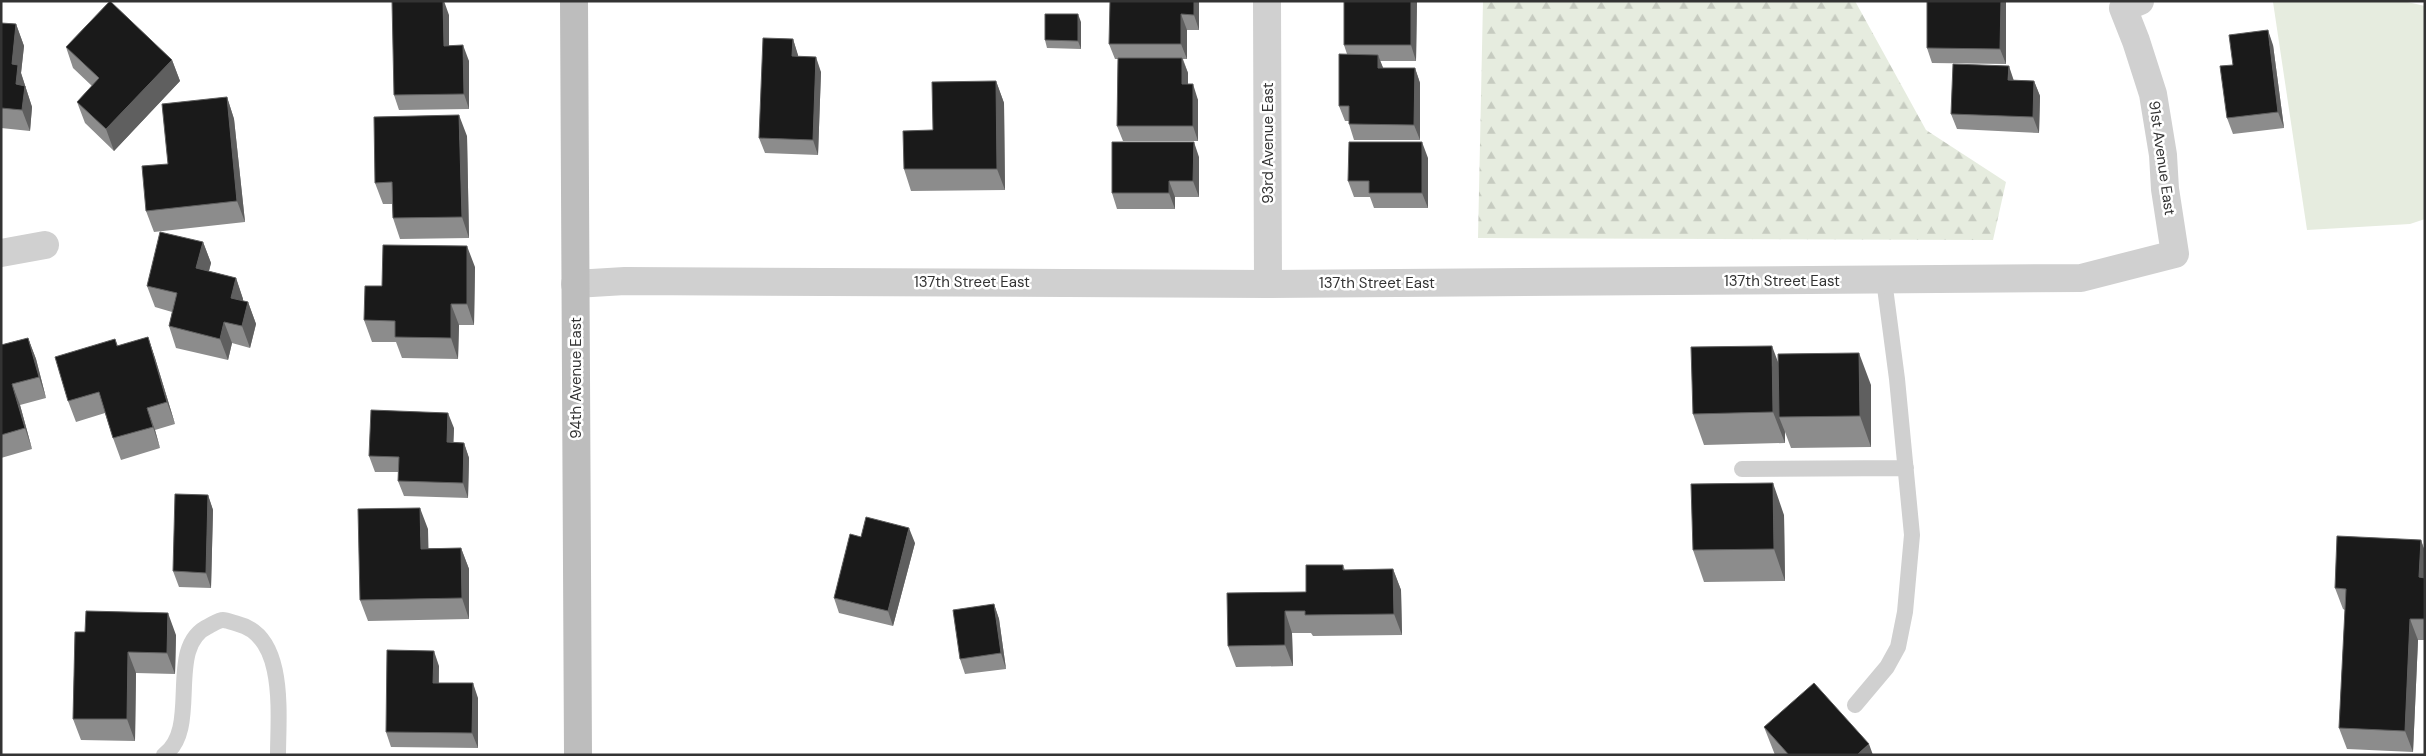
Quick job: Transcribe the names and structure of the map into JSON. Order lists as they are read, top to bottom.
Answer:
{
  "streets": {
    "main road": ["94th Avenue East"],
    "street": ["93rd Avenue East", "91st Avenue East", "137th Street East"]
  },
  "crossings": [
    ["93rd Avenue East", "137th Street East"],
    ["91st Avenue East", "137th Street East"],
    ["137th Street East", "94th Avenue East"]
  ]
}
